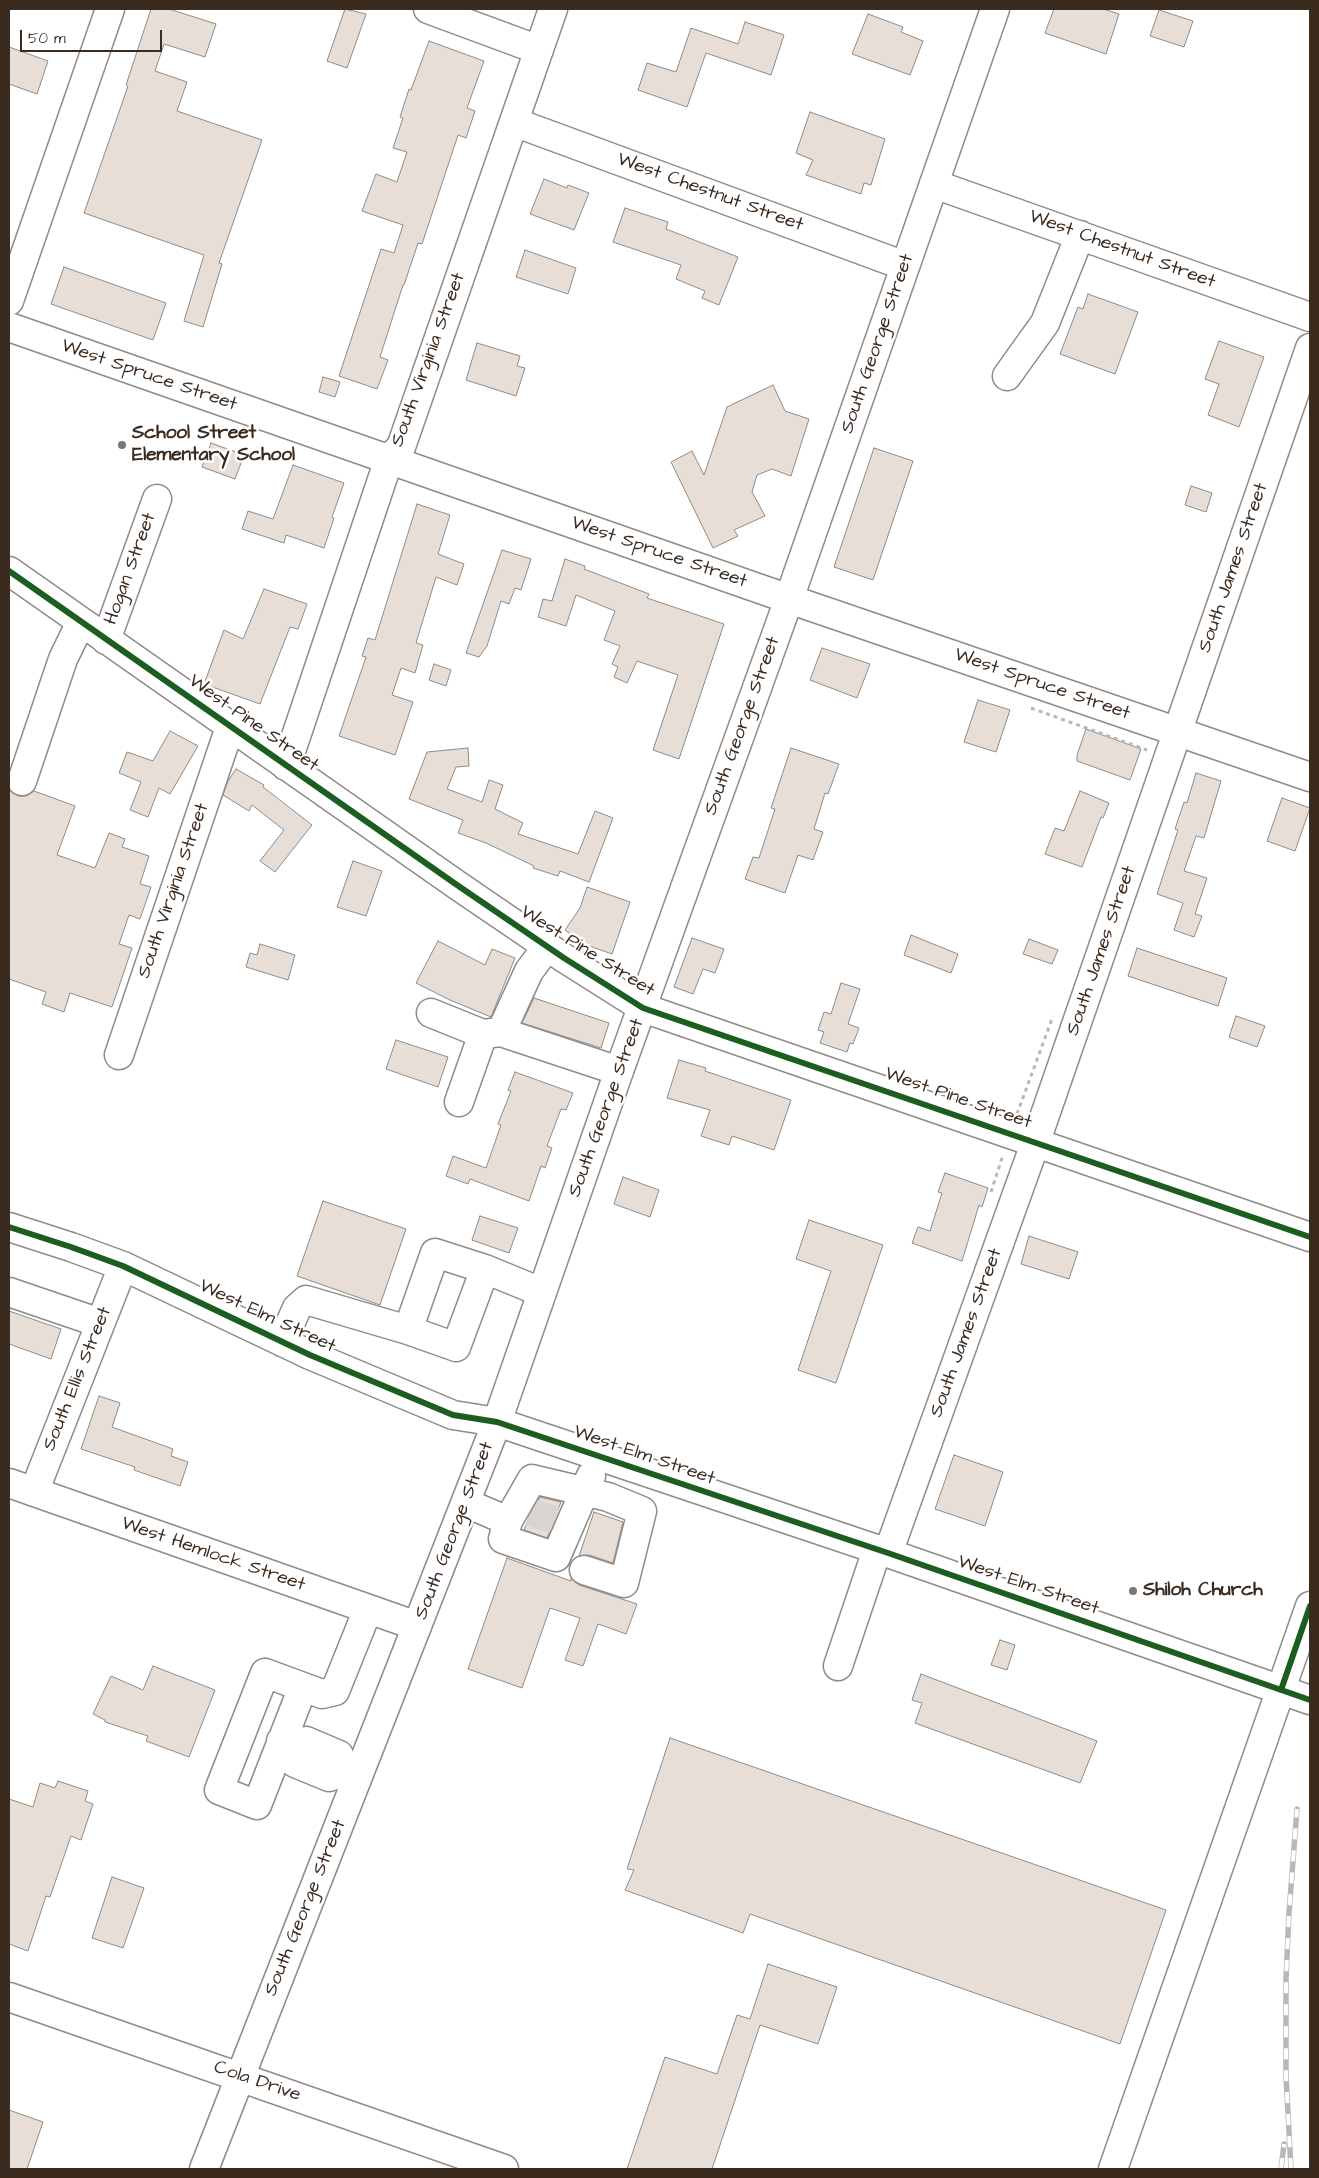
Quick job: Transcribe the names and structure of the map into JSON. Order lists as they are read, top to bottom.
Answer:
{
  "streets": {
    "street": [
      "West Chestnut Street",
      "South George Street",
      "South Virginia Street",
      "West Spruce Street",
      "South James Street",
      "Hogan Street",
      "West Pine Street",
      "West Elm Street",
      "South Ellis Street",
      "West Hemlock Street",
      "Cola Drive"
    ]
  },
  "crossings": [
    ["West Chestnut Street", "South George Street"],
    ["West Chestnut Street", "South Virginia Street"],
    ["South George Street", "West Spruce Street"],
    ["South George Street", "West Pine Street"],
    ["South George Street", "West Elm Street"],
    ["South George Street", "West Hemlock Street"],
    ["South George Street", "Cola Drive"],
    ["South Virginia Street", "West Spruce Street"],
    ["South Virginia Street", "West Pine Street"],
    ["West Spruce Street", "South James Street"],
    ["South James Street", "West Pine Street"],
    ["South James Street", "West Elm Street"],
    ["Hogan Street", "West Pine Street"],
    ["West Elm Street", "South Ellis Street"],
    ["South Ellis Street", "West Hemlock Street"]
  ],
  "places": ["School Street Elementary School", "Shiloh Church"],
  "scale_bar": "50 m"
}
